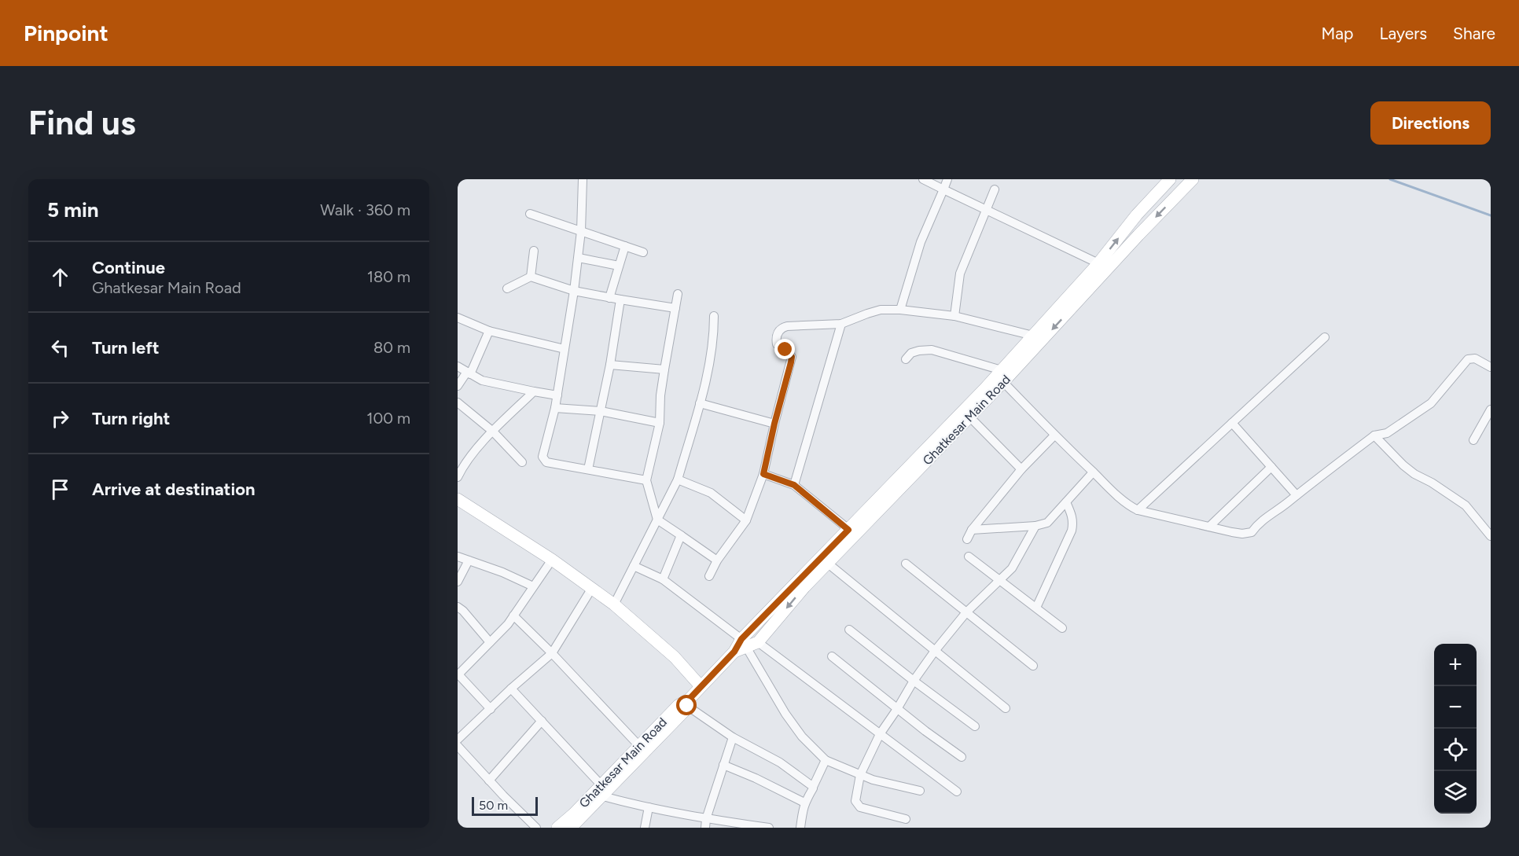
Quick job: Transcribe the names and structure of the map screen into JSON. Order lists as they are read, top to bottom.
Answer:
{
  "streets": {
    "main road": ["Ghatkesar Main Road"]
  },
  "scale_bar": "50 m",
  "page": {
    "header": "Pinpoint",
    "nav": ["Map", "Layers", "Share"],
    "buttons": "Directions",
    "title": "Find us",
    "heading": ["5 min", "Walk · 360 m"],
    "list": [
      ["Continue", "Ghatkesar Main Road", "180 m"],
      ["Turn left", "80 m"],
      ["Turn right", "100 m"],
      "Arrive at destination"
    ],
    "map_buttons": ["+", "−"],
    "scale": "50 m"
  }
}
